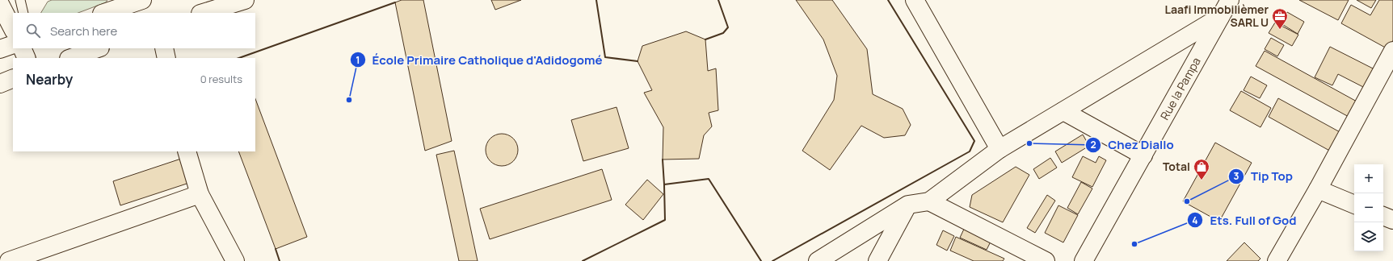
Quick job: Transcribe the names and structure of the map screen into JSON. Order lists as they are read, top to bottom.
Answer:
{
  "streets": {
    "main road": ["Rue la Pampa"]
  },
  "places": {
    "office": ["Laafi Immobilièmer SARL U"],
    "other": [
      "École Primaire Catholique d'Adidogomé",
      "Chez Diallo",
      "Tip Top",
      "Ets. Full of God"
    ],
    "shop": ["Total"]
  },
  "page": {
    "search": "Search here",
    "heading": ["Nearby", "0 results"],
    "map_buttons": ["+", "−"]
  }
}
